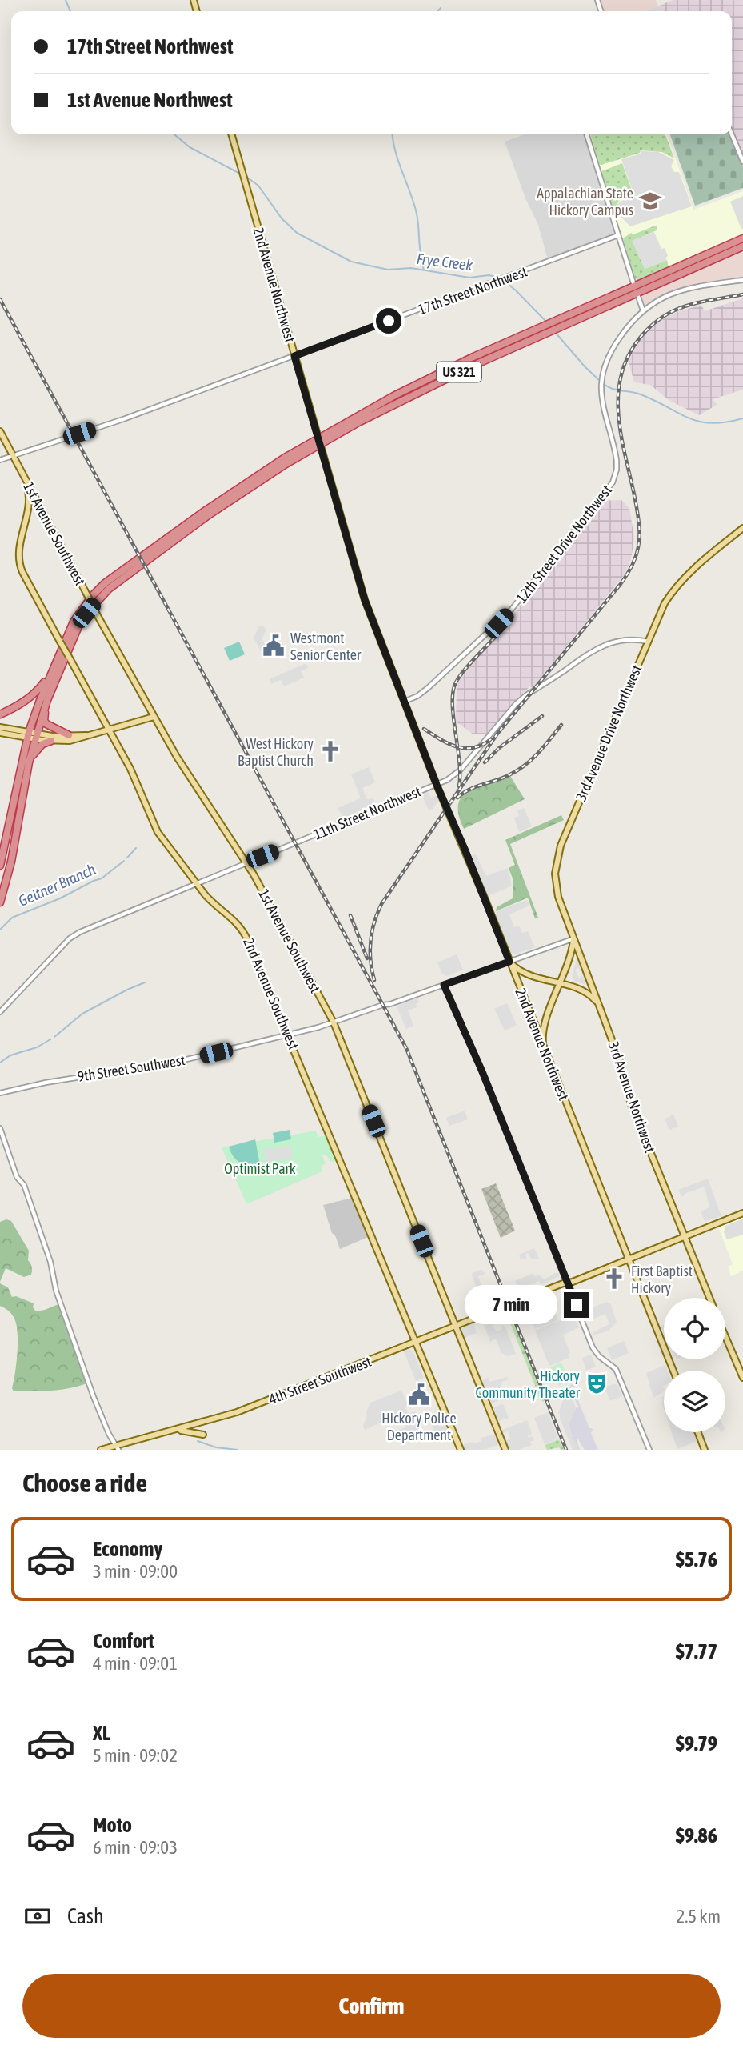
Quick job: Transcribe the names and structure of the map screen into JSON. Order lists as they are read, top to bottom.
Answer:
{
  "streets": {
    "highway": ["US 321"],
    "main road": [
      "2nd Avenue Northwest",
      "1st Avenue Southwest",
      "3rd Avenue Drive Northwest",
      "2nd Avenue Southwest",
      "3rd Avenue Northwest",
      "4th Street Southwest"
    ],
    "street": [
      "17th Street Northwest",
      "12th Street Drive Northwest",
      "11th Street Northwest",
      "9th Street Southwest"
    ]
  },
  "crossings": [
    ["2nd Avenue Northwest", "17th Street Northwest"],
    ["2nd Avenue Northwest", "US 321"],
    ["2nd Avenue Northwest", "12th Street Drive Northwest"],
    ["2nd Avenue Northwest", "11th Street Northwest"],
    ["2nd Avenue Northwest", "9th Street Southwest"],
    ["2nd Avenue Northwest", "4th Street Southwest"],
    ["17th Street Northwest", "1st Avenue Southwest"],
    ["1st Avenue Southwest", "11th Street Northwest"],
    ["1st Avenue Southwest", "2nd Avenue Southwest"],
    ["1st Avenue Southwest", "9th Street Southwest"],
    ["1st Avenue Southwest", "4th Street Southwest"],
    ["3rd Avenue Drive Northwest", "11th Street Northwest"],
    ["3rd Avenue Drive Northwest", "3rd Avenue Northwest"],
    ["11th Street Northwest", "2nd Avenue Southwest"],
    ["2nd Avenue Southwest", "9th Street Southwest"],
    ["2nd Avenue Southwest", "4th Street Southwest"],
    ["9th Street Southwest", "3rd Avenue Northwest"],
    ["3rd Avenue Northwest", "4th Street Southwest"]
  ],
  "water": ["Frye Creek", "Geitner Branch"],
  "parks": ["Optimist Park"],
  "places": {
    "school or university": ["Appalachian State Hickory Campus"],
    "public building": ["Westmont Senior Center", "Hickory Police Department"],
    "church": ["West Hickory Baptist Church", "First Baptist Hickory"],
    "theatre": ["Hickory Community Theater"]
  },
  "page": {
    "banner": ["17th Street Northwest", "1st Avenue Northwest"],
    "bubble": "7 min",
    "heading": "Choose a ride",
    "list": [
      {
        "name": "Economy",
        "note": "3 min · 09:00",
        "value": "$5.76"
      },
      {
        "name": "Comfort",
        "note": "4 min · 09:01",
        "value": "$7.77"
      },
      {
        "name": "XL",
        "note": "5 min · 09:02",
        "value": "$9.79"
      },
      {
        "name": "Moto",
        "note": "6 min · 09:03",
        "value": "$9.86"
      }
    ],
    "pay": ["Cash", "2.5 km"],
    "buttons": "Confirm"
  }
}
